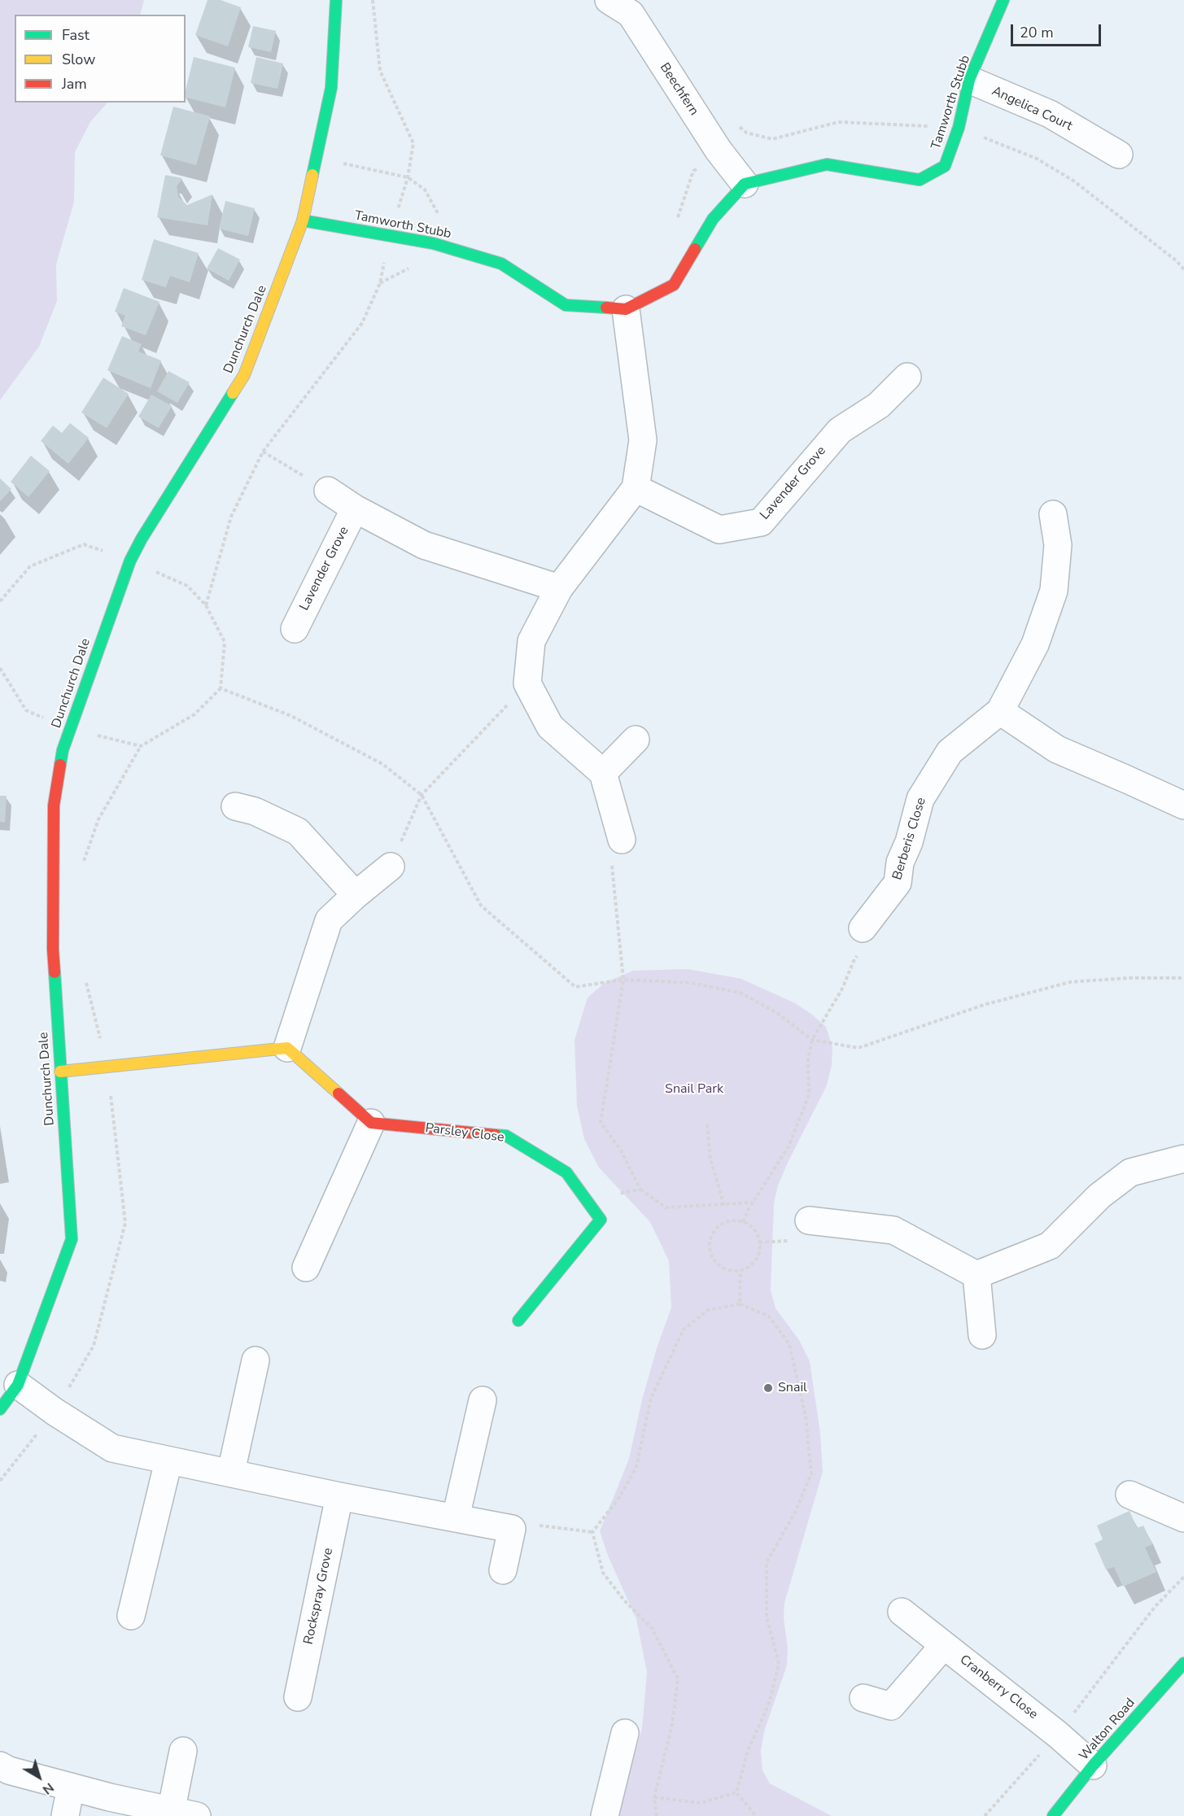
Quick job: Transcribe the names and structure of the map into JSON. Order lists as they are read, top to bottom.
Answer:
{
  "streets": {
    "street": [
      "Beechfern",
      "Tamworth Stubb",
      "Angelica Court",
      "Dunchurch Dale",
      "Lavender Grove",
      "Berberis Close",
      "Parsley Close",
      "Rockspray Grove",
      "Cranberry Close",
      "Walton Road"
    ]
  },
  "crossings": [
    ["Beechfern", "Tamworth Stubb"],
    ["Tamworth Stubb", "Angelica Court"],
    ["Tamworth Stubb", "Dunchurch Dale"],
    ["Cranberry Close", "Walton Road"]
  ],
  "parks": ["Snail Park"],
  "places": ["Snail"],
  "legend": ["Fast", "Slow", "Jam"],
  "scale_bar": "20 m",
  "north": "bottom right"
}
